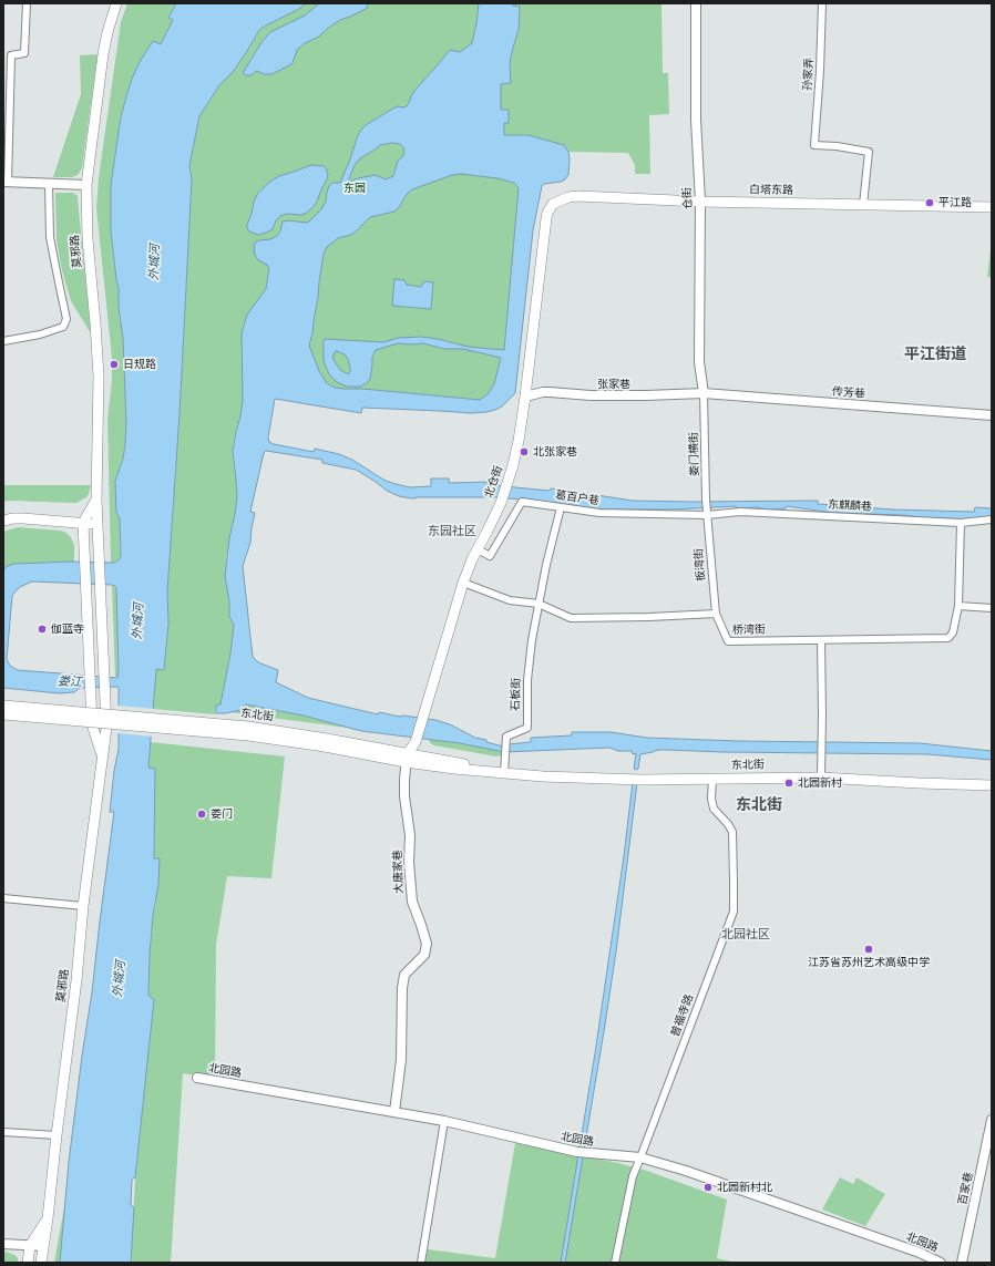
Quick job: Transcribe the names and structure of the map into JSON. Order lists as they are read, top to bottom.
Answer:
{
  "streets": {
    "main road": [
      "白塔东路",
      "莫邪路",
      "北仓街",
      "东北街"
    ],
    "street": [
      "孙家弄",
      "仓街",
      "张家巷",
      "传芳巷",
      "娄门横街",
      "葛百户巷",
      "东麒麟巷",
      "板湾街",
      "桥湾街",
      "石板街",
      "大唐家巷",
      "普福寺路",
      "北园路",
      "百家巷"
    ]
  },
  "crossings": [
    ["孙家弄", "白塔东路"],
    ["白塔东路", "仓街"],
    ["白塔东路", "北仓街"],
    ["仓街", "张家巷"],
    ["仓街", "传芳巷"],
    ["仓街", "娄门横街"],
    ["张家巷", "传芳巷"],
    ["张家巷", "娄门横街"],
    ["张家巷", "北仓街"],
    ["传芳巷", "娄门横街"],
    ["娄门横街", "葛百户巷"],
    ["娄门横街", "东麒麟巷"],
    ["娄门横街", "板湾街"],
    ["北仓街", "葛百户巷"],
    ["北仓街", "东北街"],
    ["北仓街", "大唐家巷"],
    ["葛百户巷", "东麒麟巷"],
    ["葛百户巷", "板湾街"],
    ["东麒麟巷", "板湾街"],
    ["板湾街", "桥湾街"],
    ["石板街", "东北街"],
    ["东北街", "大唐家巷"],
    ["东北街", "普福寺路"],
    ["大唐家巷", "北园路"],
    ["普福寺路", "北园路"]
  ],
  "districts": [
    "平江街道",
    "东园社区",
    "东北街",
    "北园社区"
  ],
  "water": ["外城河", "娄江"],
  "parks": ["东园"],
  "places": [
    "平江路",
    "日规路",
    "北张家巷",
    "伽蓝寺",
    "北园新村",
    "娄门",
    "江苏省苏州艺术高级中学",
    "北园新村北"
  ]
}
